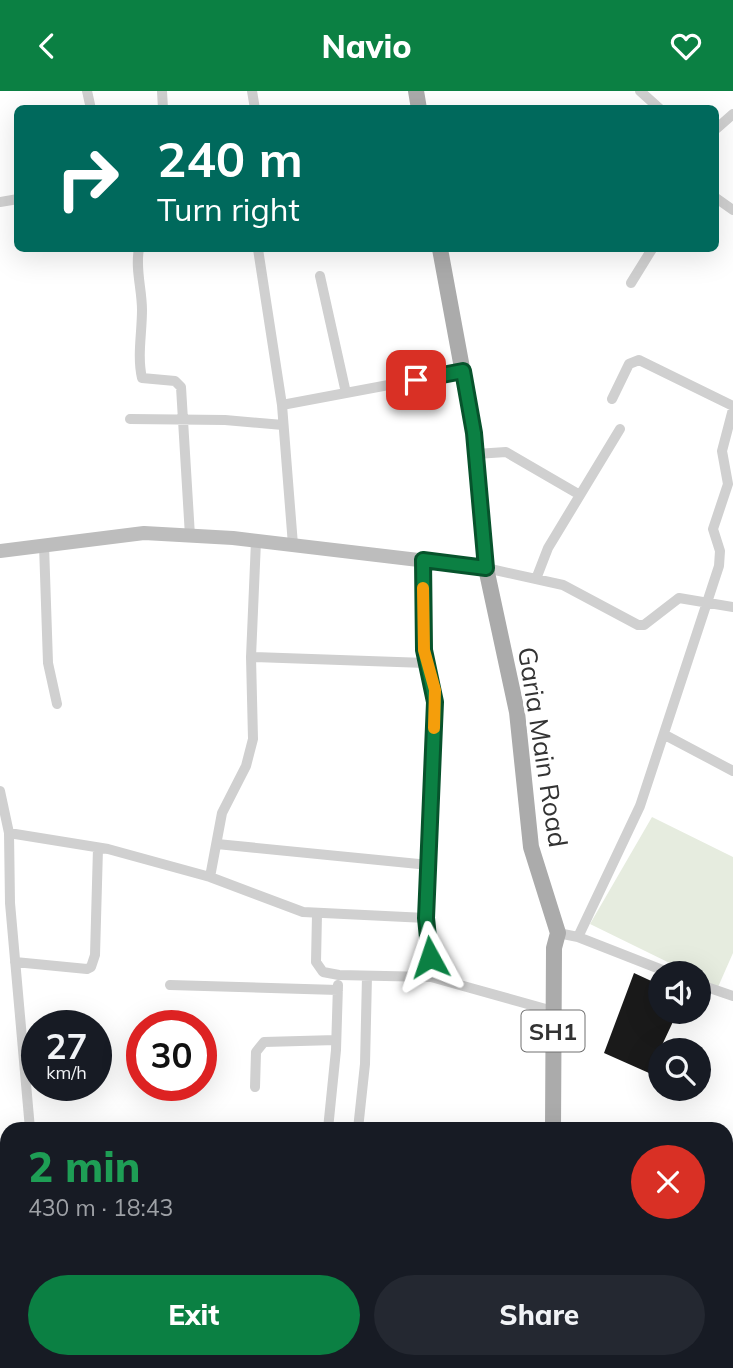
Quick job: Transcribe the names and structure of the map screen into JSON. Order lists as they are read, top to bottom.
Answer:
{
  "streets": {
    "main road": ["Garia Main Road", "SH1"]
  },
  "page": {
    "header": "Navio",
    "turn": ["240 m", "Turn right"],
    "speed": "27 km/h",
    "limit": "30",
    "heading": ["2 min", "430 m · 18:43"],
    "buttons": ["Exit", "Share"]
  }
}
